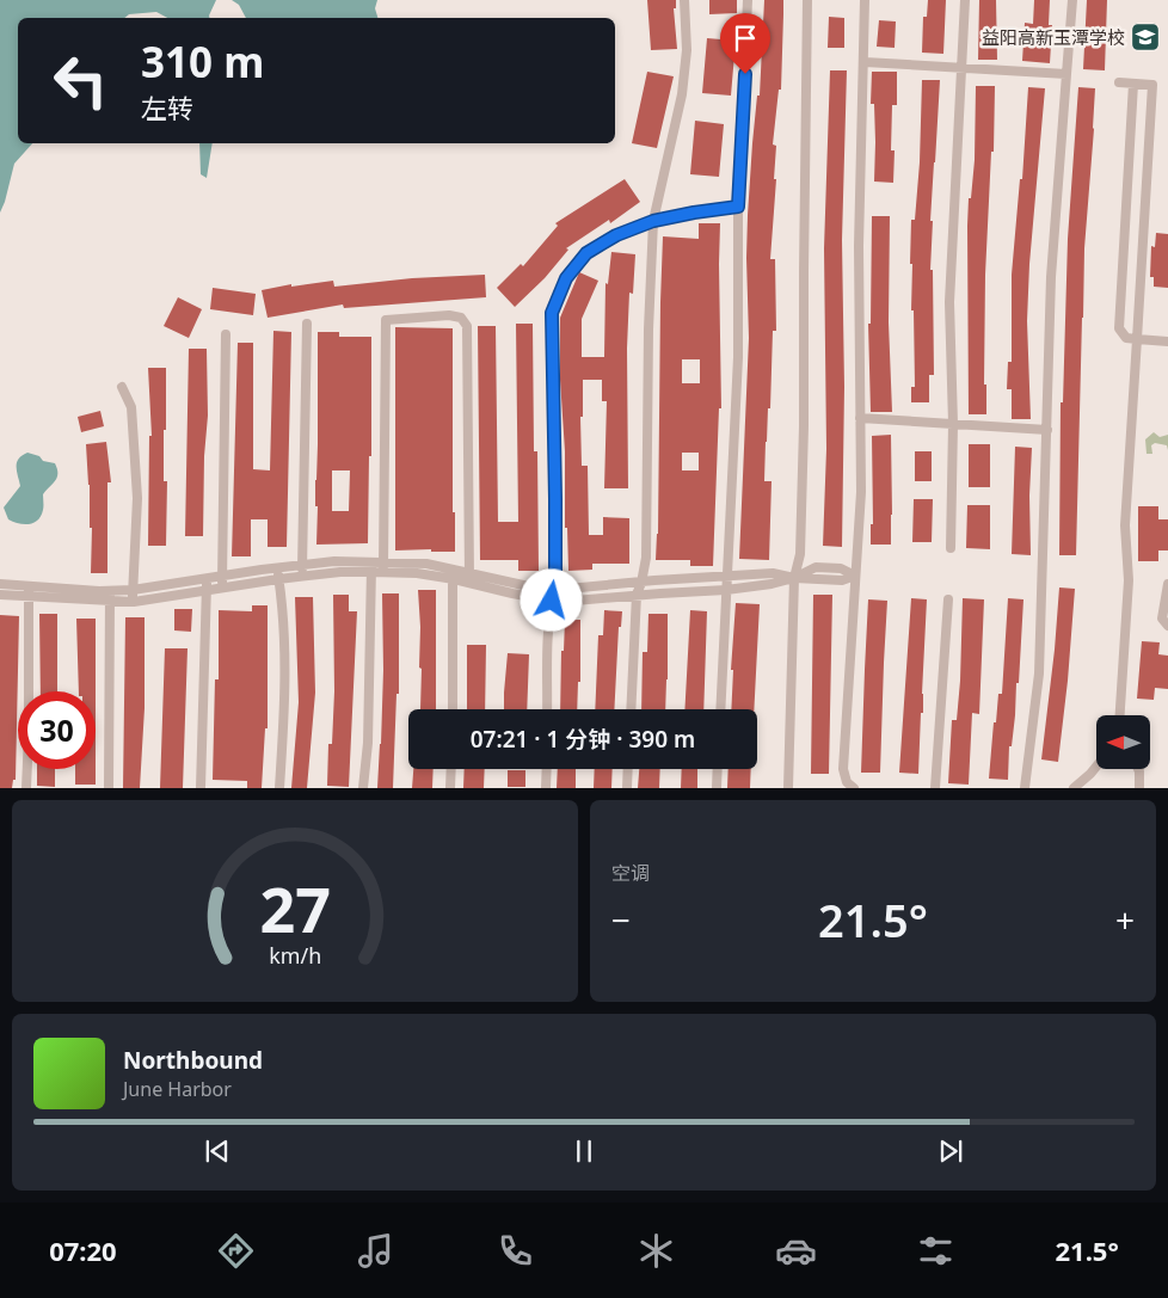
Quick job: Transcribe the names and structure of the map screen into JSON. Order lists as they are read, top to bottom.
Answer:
{
  "places": {
    "school or university": ["益阳高新玉潭学校"]
  },
  "north": "left",
  "page": {
    "turn": ["310 m", "左转"],
    "limit": "30",
    "trip": "07:21 · 1 分钟 · 390 m",
    "tile": "空调",
    "heat": ["−", "21.5°", "+"],
    "song": ["Northbound", "June Harbor"],
    "tabs": ["07:20", "21.5°"],
    "gauge": ["27", "km/h"]
  }
}
